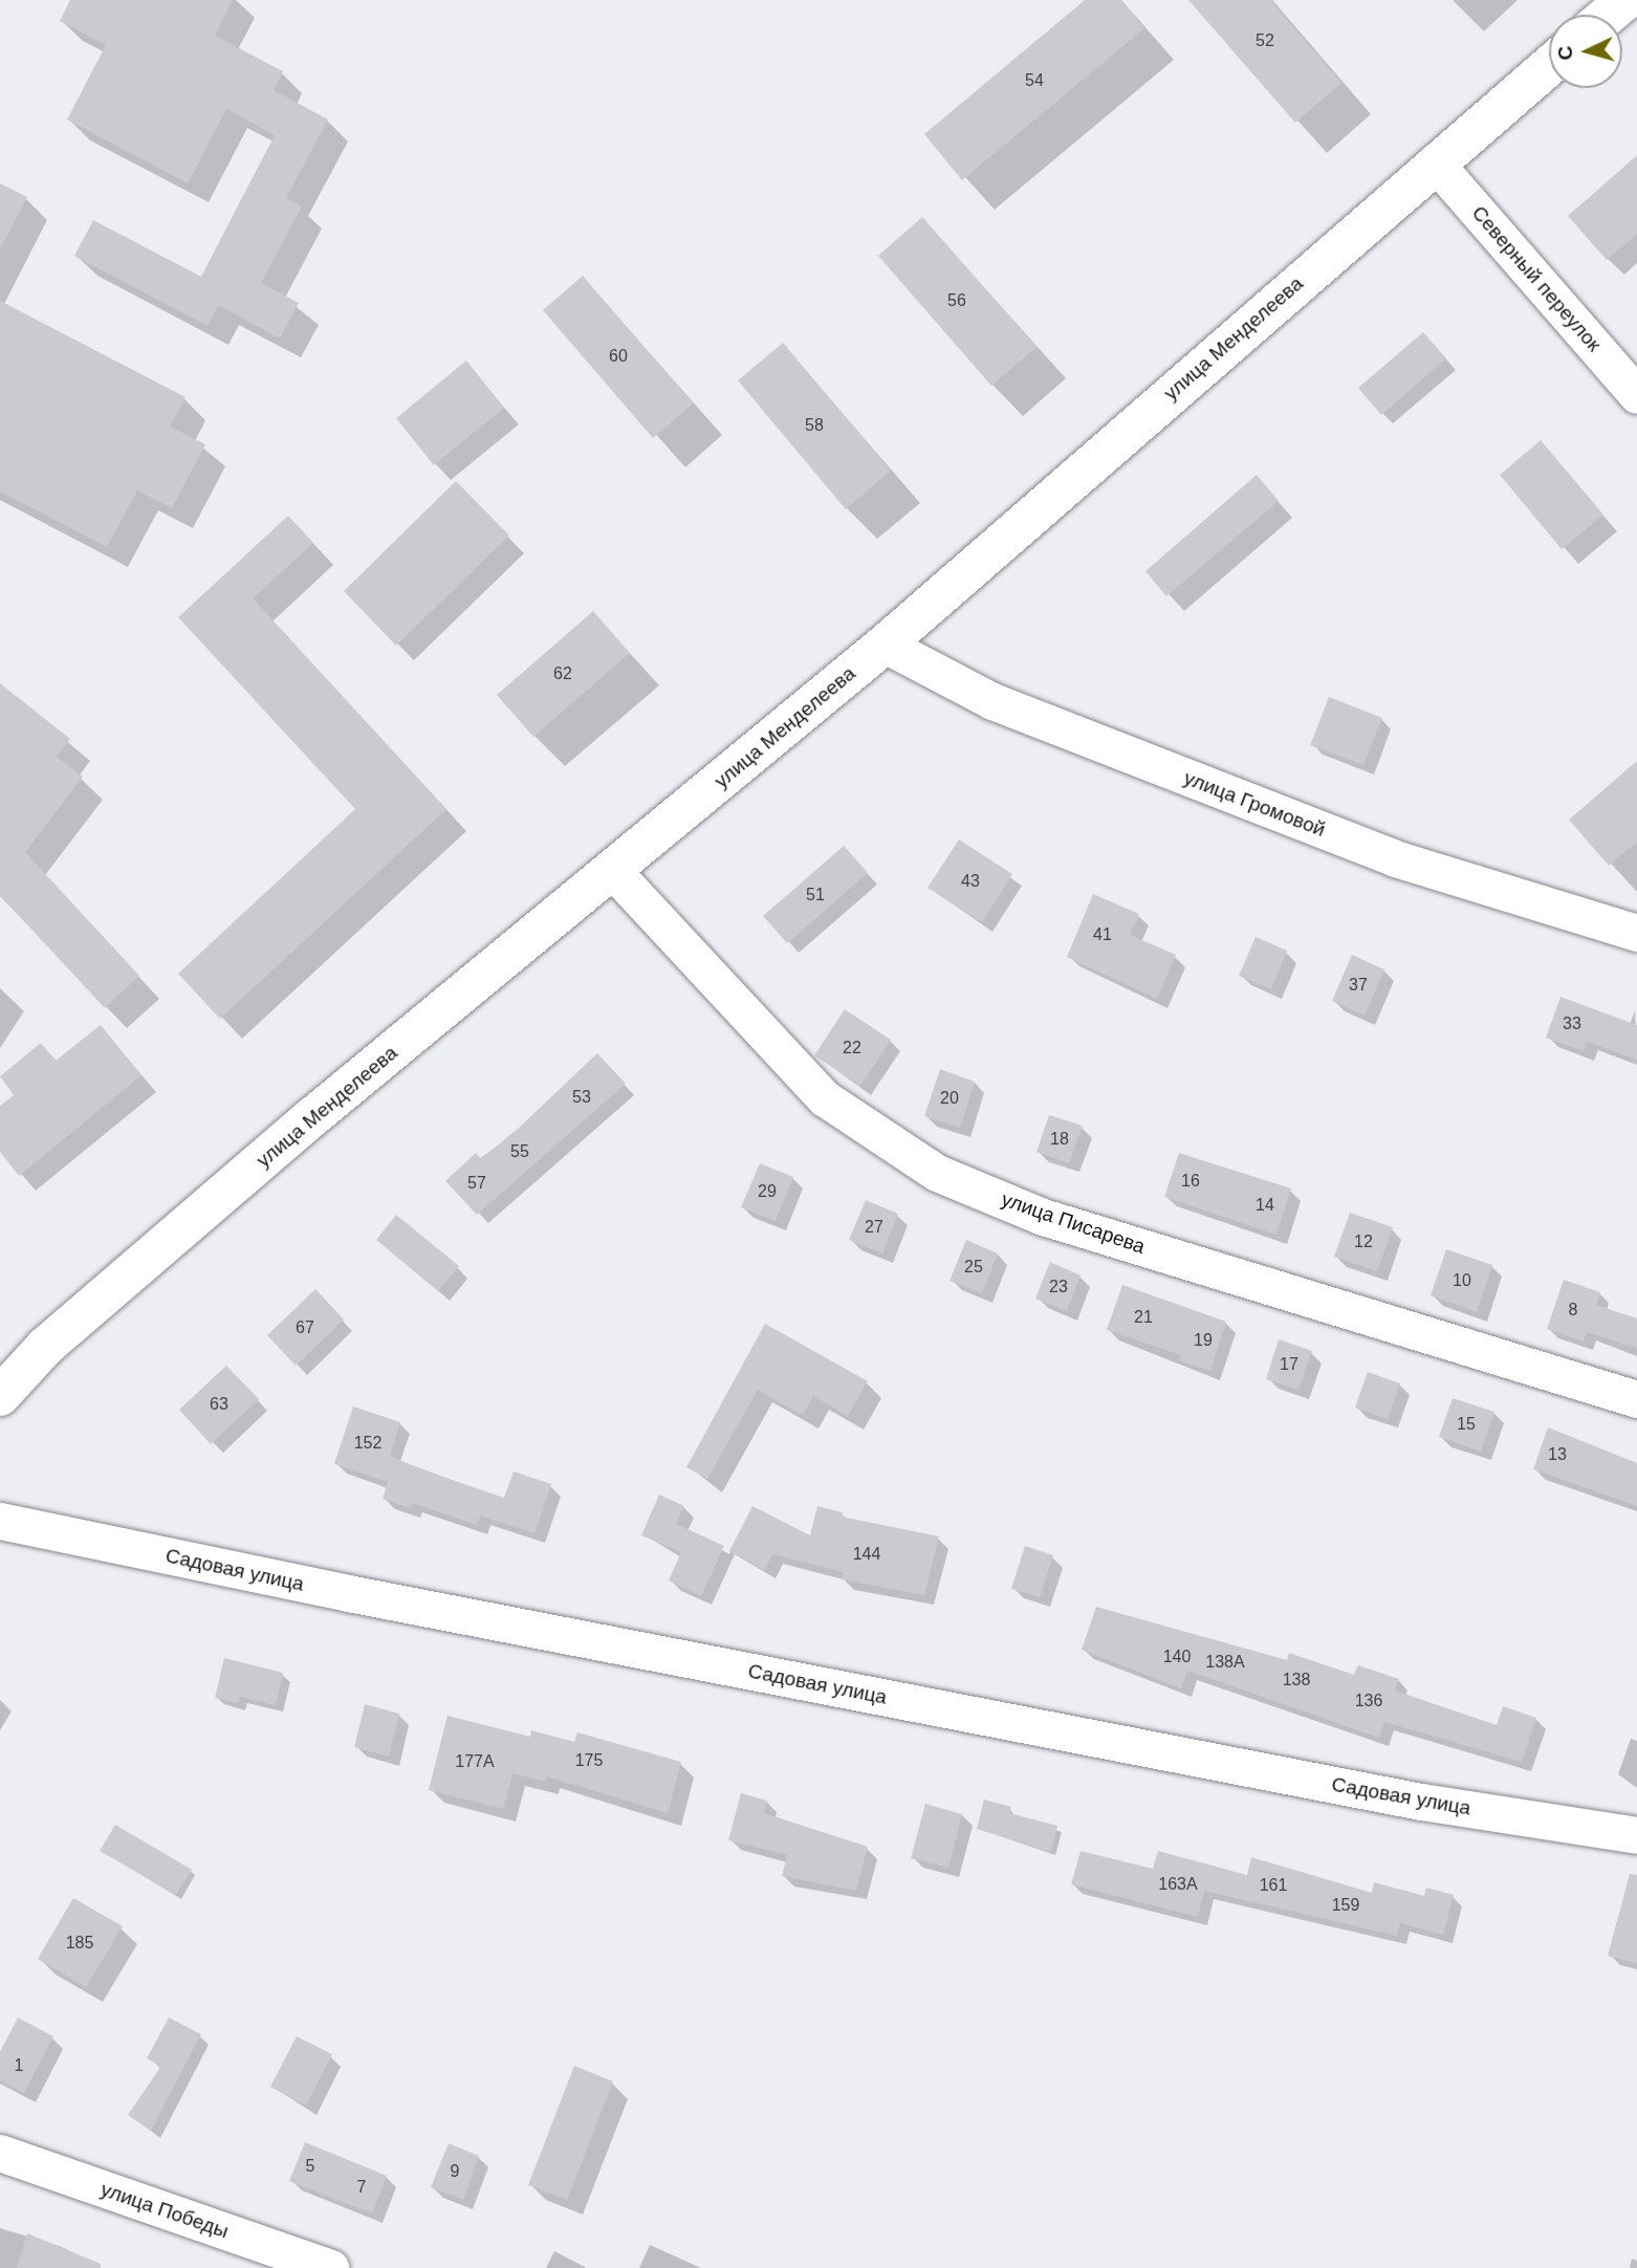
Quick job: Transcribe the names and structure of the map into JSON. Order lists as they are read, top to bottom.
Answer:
{
  "streets": {
    "main road": ["улица Менделеева"],
    "street": [
      "Северный переулок",
      "улица Громовой",
      "улица Писарева",
      "Садовая улица",
      "улица Победы"
    ]
  },
  "crossings": [
    ["Северный переулок", "улица Менделеева"],
    ["улица Менделеева", "улица Громовой"],
    ["улица Менделеева", "улица Писарева"]
  ],
  "house_numbers": [
    "52",
    "54",
    "56",
    "60",
    "58",
    "62",
    "43",
    "51",
    "41",
    "37",
    "33",
    "22",
    "53",
    "20",
    "18",
    "55",
    "16",
    "57",
    "29",
    "14",
    "27",
    "12",
    "25",
    "10",
    "23",
    "8",
    "21",
    "67",
    "19",
    "17",
    "63",
    "15",
    "152",
    "13",
    "144",
    "140",
    "138А",
    "138",
    "136",
    "175",
    "177А",
    "163А",
    "161",
    "159",
    "185",
    "1",
    "5",
    "9",
    "7"
  ],
  "north": "left"
}
